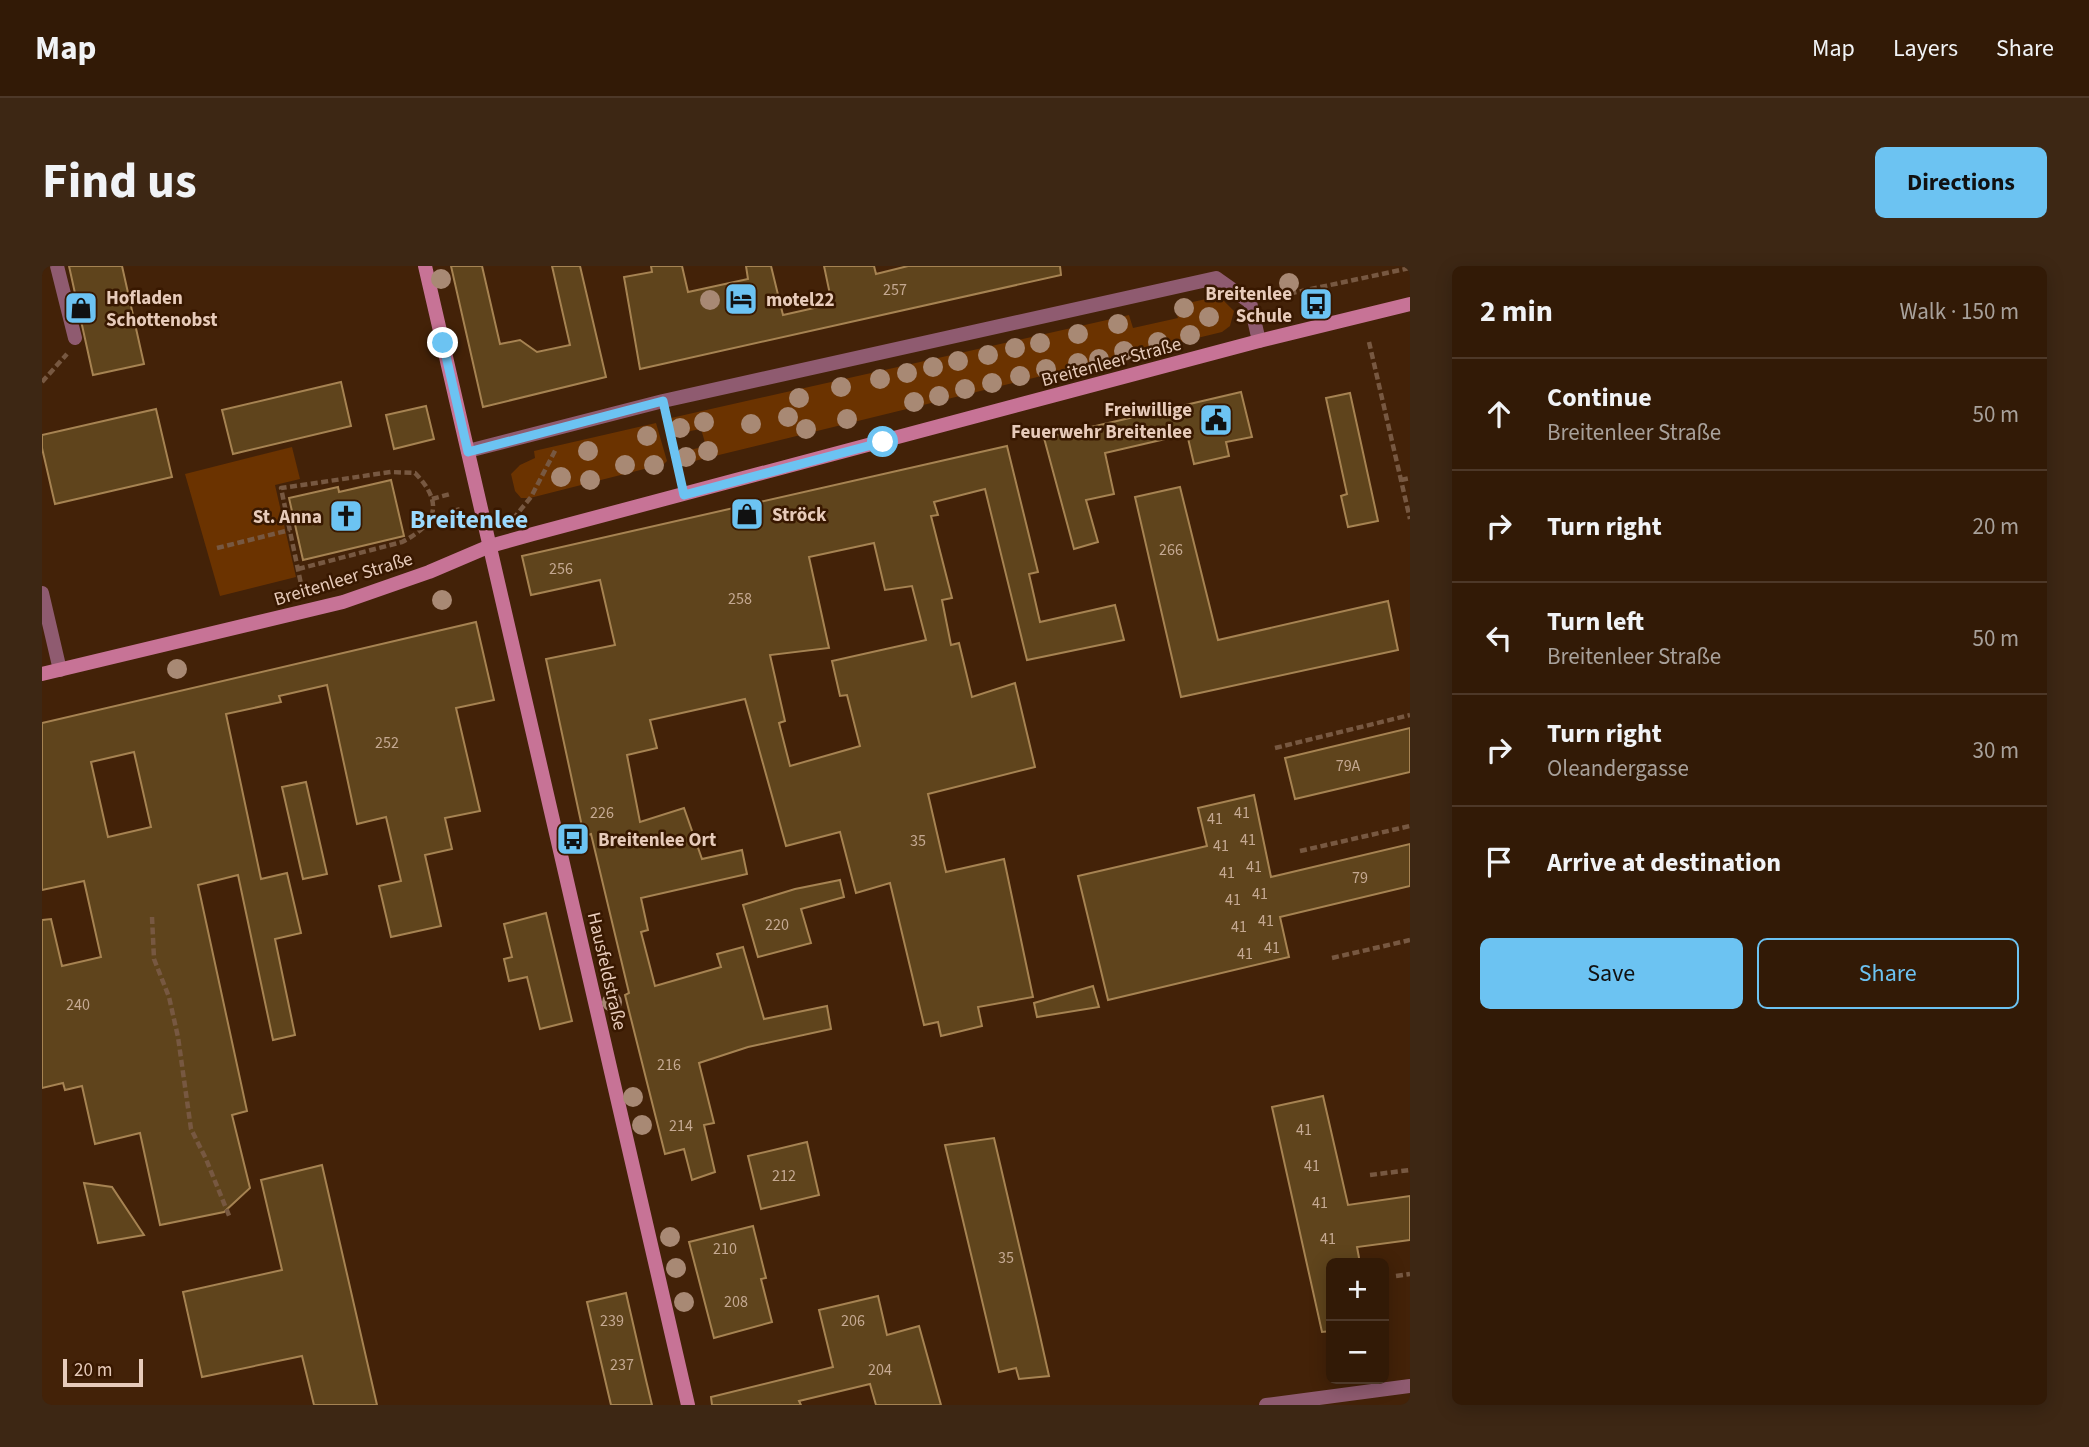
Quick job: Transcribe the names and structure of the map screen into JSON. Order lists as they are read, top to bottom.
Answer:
{
  "streets": {
    "main road": ["Breitenleer Straße", "Hausfeldstraße"]
  },
  "crossings": [
    ["Breitenleer Straße", "Hausfeldstraße"]
  ],
  "districts": ["Breitenlee"],
  "places": {
    "hotel": ["motel22"],
    "bus stop": ["Breitenlee Schule", "Breitenlee Ort"],
    "shop": ["Hofladen Schottenobst", "Ströck"],
    "public building": ["Freiwillige Feuerwehr Breitenlee"],
    "church": ["St. Anna"]
  },
  "house_numbers": [
    "257",
    "266",
    "256",
    "258",
    "252",
    "79A",
    "226",
    "41",
    "41",
    "41",
    "35",
    "41",
    "41",
    "41",
    "79",
    "41",
    "41",
    "41",
    "220",
    "41",
    "41",
    "41",
    "240",
    "216",
    "214",
    "41",
    "41",
    "212",
    "41",
    "41",
    "210",
    "35",
    "208",
    "239",
    "206",
    "237",
    "204"
  ],
  "scale_bar": "20 m",
  "page": {
    "header": "Map",
    "nav": ["Map", "Layers", "Share"],
    "title": "Find us",
    "buttons": [
      "Directions",
      ["Save", "Share"]
    ],
    "heading": ["2 min", "Walk · 150 m"],
    "list": [
      ["Continue", "Breitenleer Straße", "50 m"],
      ["Turn right", "20 m"],
      ["Turn left", "Breitenleer Straße", "50 m"],
      ["Turn right", "Oleandergasse", "30 m"],
      "Arrive at destination"
    ],
    "map_buttons": ["+", "−"],
    "scale": "20 m"
  }
}
